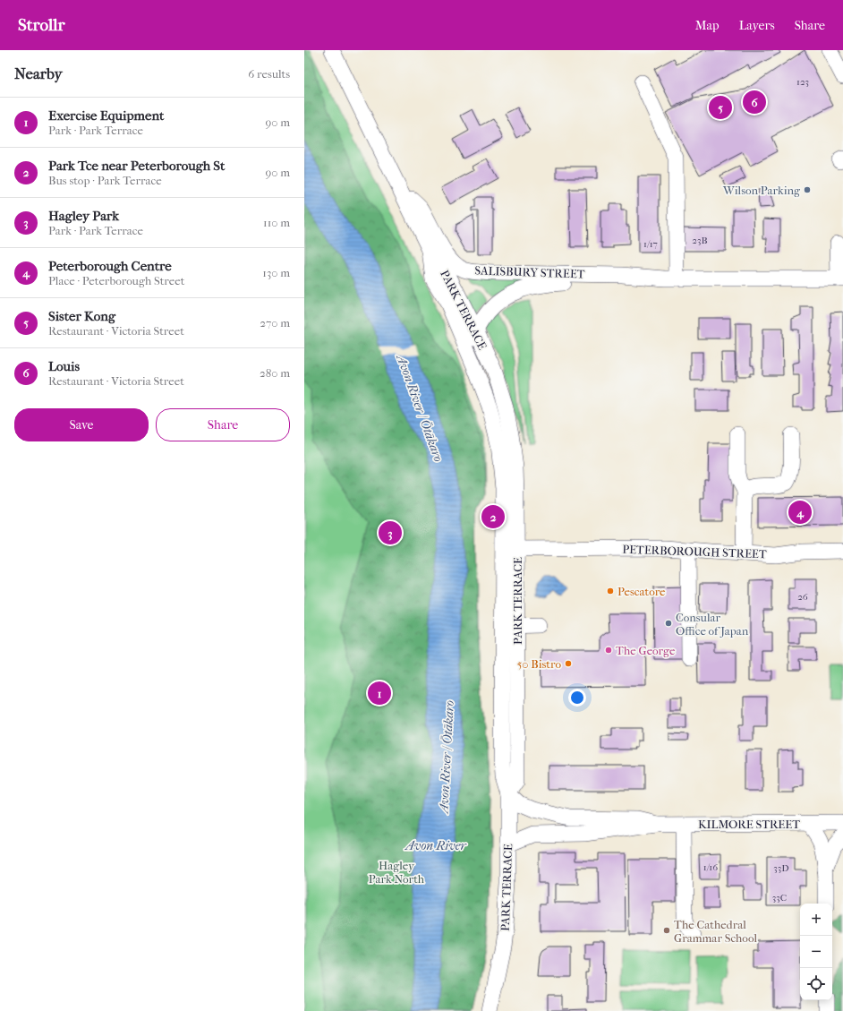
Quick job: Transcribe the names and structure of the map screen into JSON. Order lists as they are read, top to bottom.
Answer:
{
  "streets": {
    "street": [
      "SALISBURY STREET",
      "PARK TERRACE",
      "PETERBOROUGH STREET",
      "KILMORE STREET"
    ]
  },
  "crossings": [
    ["SALISBURY STREET", "PARK TERRACE"],
    ["PARK TERRACE", "PETERBOROUGH STREET"],
    ["PARK TERRACE", "KILMORE STREET"]
  ],
  "water": ["Avon River / Ōtākaro", "Avon River"],
  "parks": ["Hagley Park North"],
  "places": [
    "Wilson Parking",
    "Pescatore",
    "Consular Office of Japan",
    "The George",
    "50 Bistro",
    "The Cathedral Grammar School"
  ],
  "house_numbers": [
    "123",
    "23B",
    "1/17",
    "26",
    "1/16",
    "33D",
    "33C"
  ],
  "page": {
    "header": "Strollr",
    "nav": ["Map", "Layers", "Share"],
    "heading": ["Nearby", "6 results"],
    "pins": [
      "6",
      "5",
      "4",
      "2",
      "3",
      "1"
    ],
    "list": [
      {
        "mark": "1",
        "name": "Exercise Equipment",
        "note": "Park · Park Terrace",
        "value": "90 m"
      },
      {
        "mark": "2",
        "name": "Park Tce near Peterborough St",
        "note": "Bus stop · Park Terrace",
        "value": "90 m"
      },
      {
        "mark": "3",
        "name": "Hagley Park",
        "note": "Park · Park Terrace",
        "value": "110 m"
      },
      {
        "mark": "4",
        "name": "Peterborough Centre",
        "note": "Place · Peterborough Street",
        "value": "130 m"
      },
      {
        "mark": "5",
        "name": "Sister Kong",
        "note": "Restaurant · Victoria Street",
        "value": "270 m"
      },
      {
        "mark": "6",
        "name": "Louis",
        "note": "Restaurant · Victoria Street",
        "value": "280 m"
      }
    ],
    "buttons": ["Save", "Share"],
    "map_buttons": ["+", "−"]
  }
}
